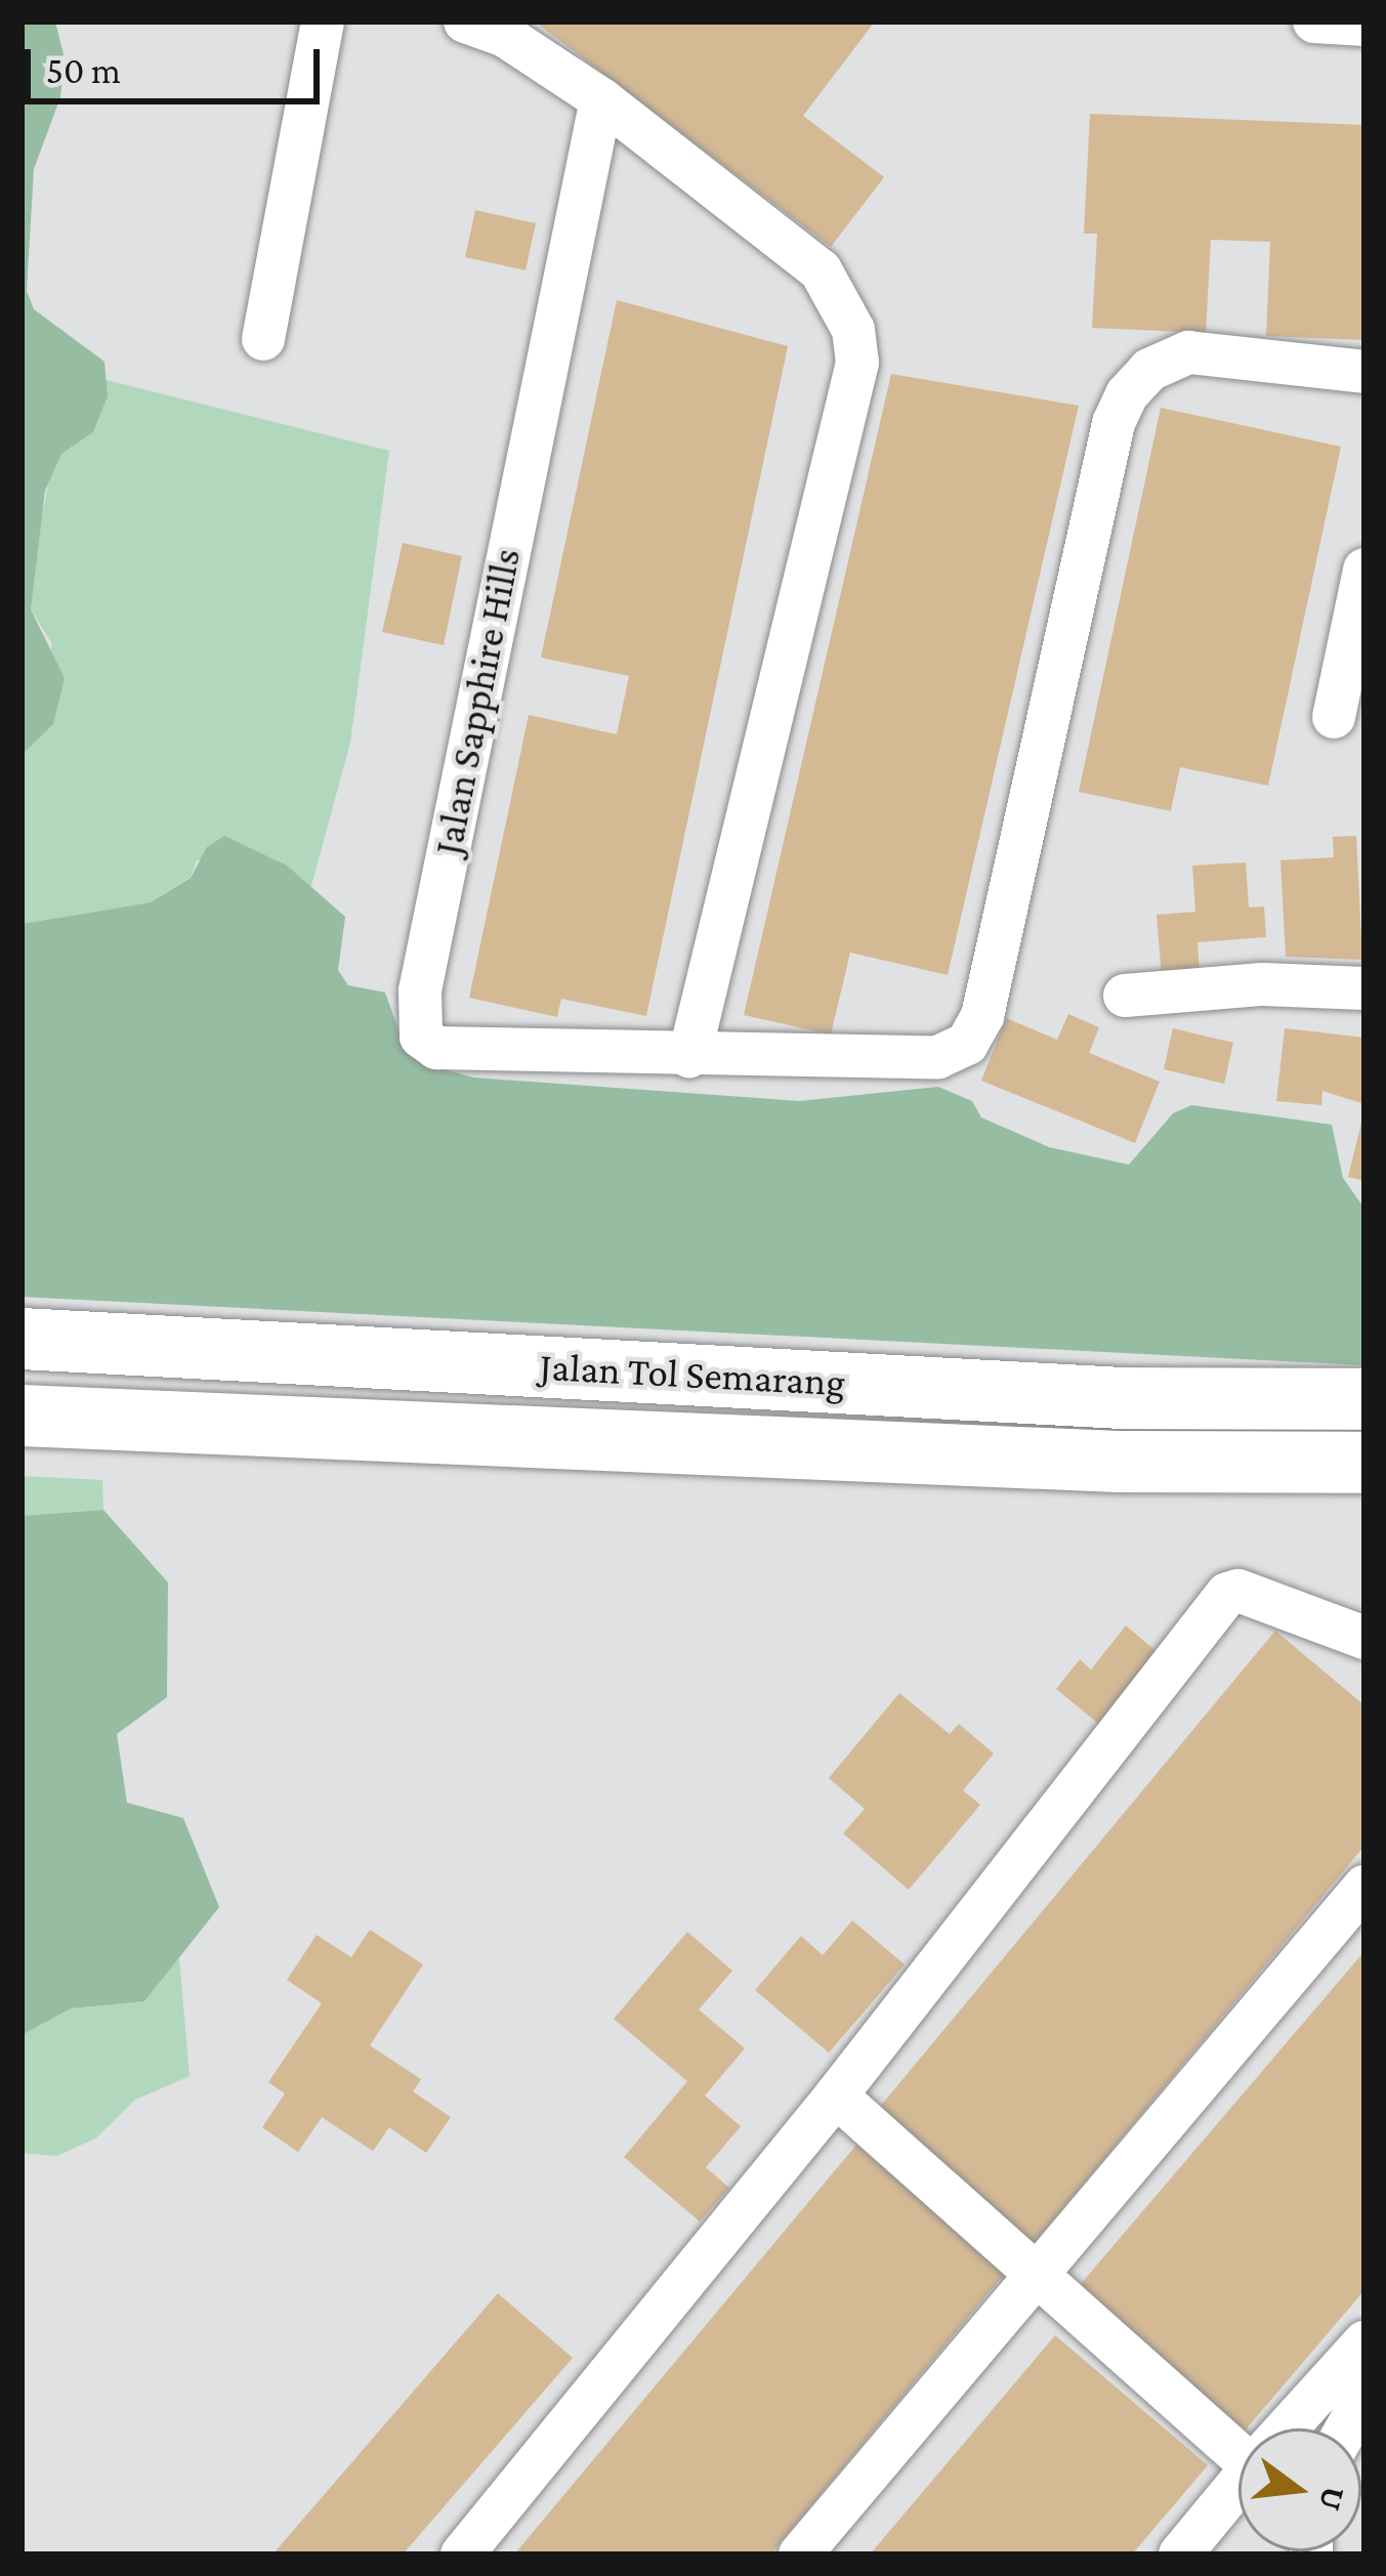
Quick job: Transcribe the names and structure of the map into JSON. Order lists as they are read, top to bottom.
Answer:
{
  "streets": {
    "highway": ["Jalan Tol Semarang"],
    "street": ["Jalan Sapphire Hills"]
  },
  "scale_bar": "50 m",
  "north": "right"
}
